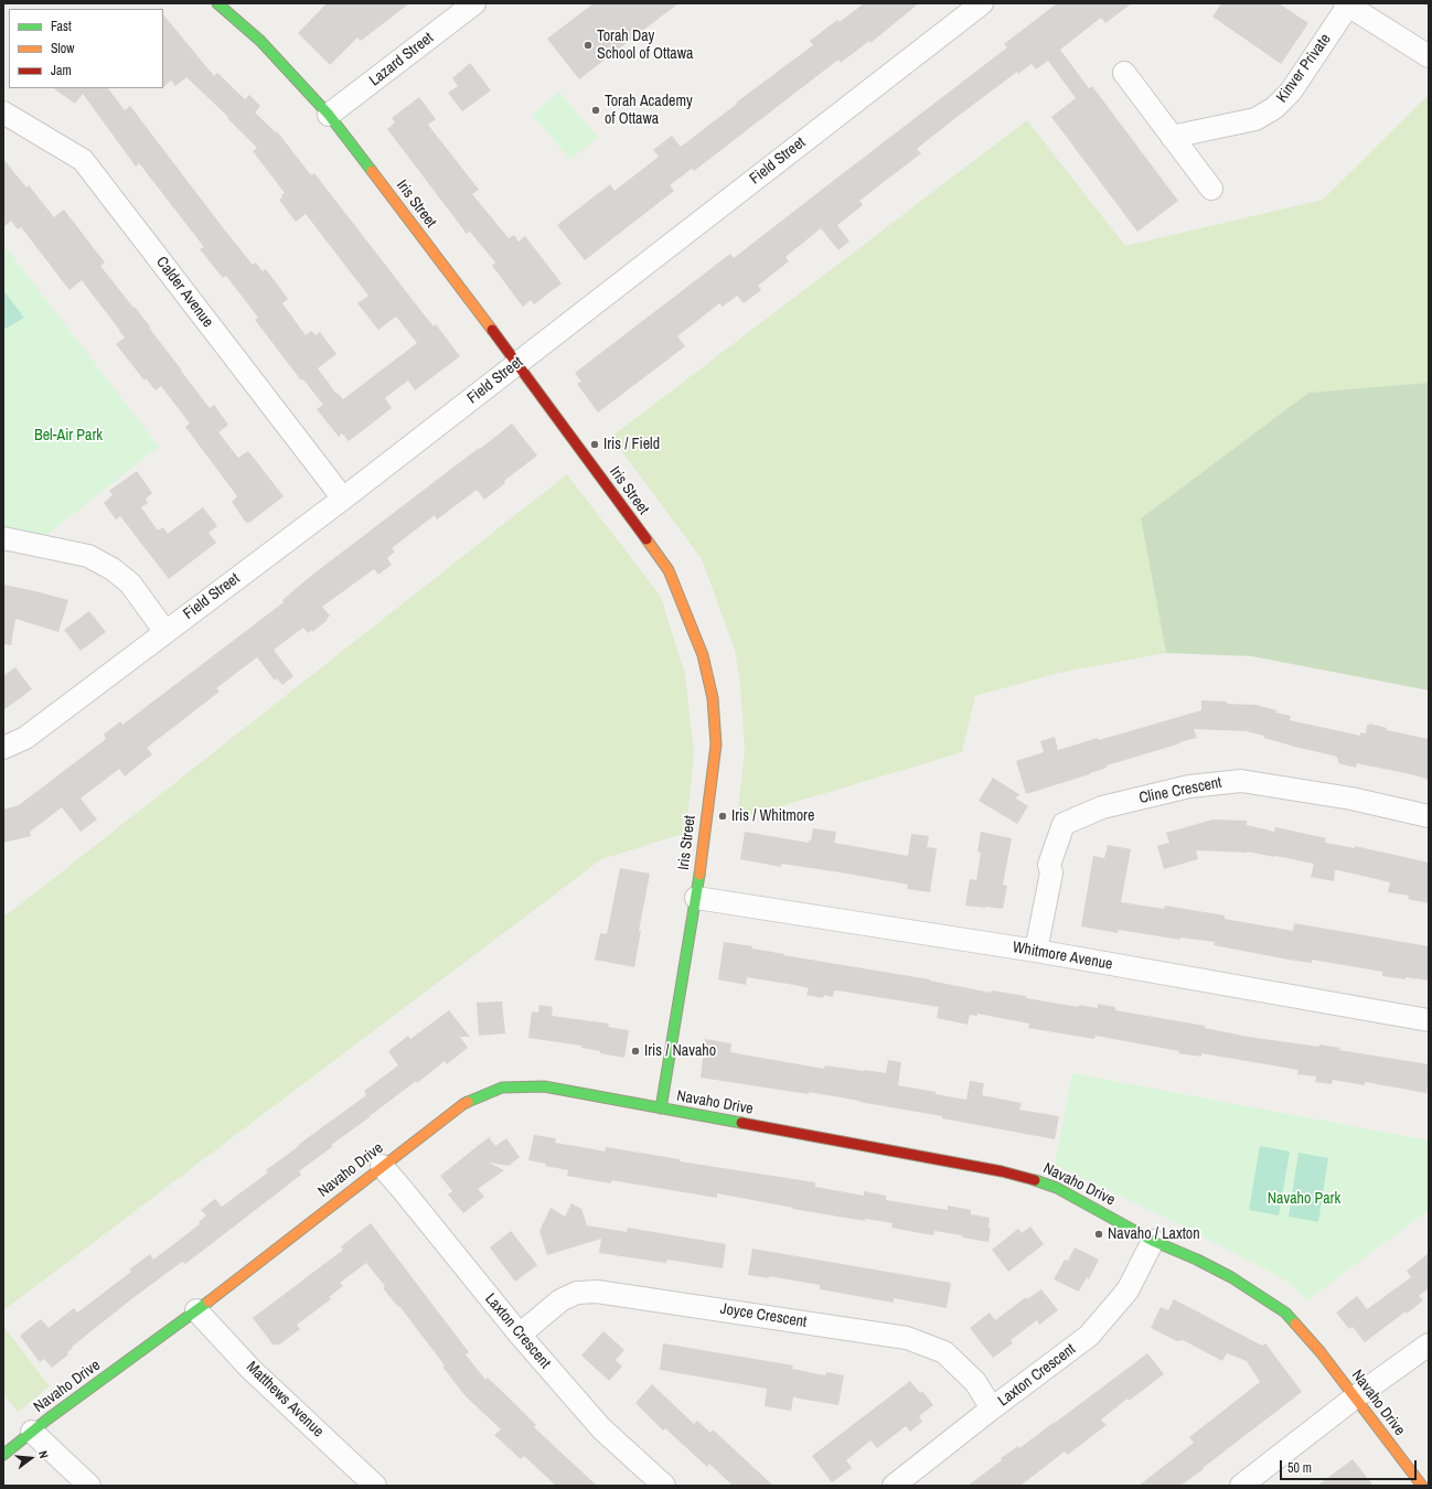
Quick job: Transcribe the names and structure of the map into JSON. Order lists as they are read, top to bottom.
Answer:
{
  "streets": {
    "street": [
      "Lazard Street",
      "Kinver Private",
      "Field Street",
      "Iris Street",
      "Calder Avenue",
      "Cline Crescent",
      "Whitmore Avenue",
      "Navaho Drive",
      "Joyce Crescent",
      "Laxton Crescent",
      "Matthews Avenue"
    ]
  },
  "crossings": [
    ["Lazard Street", "Iris Street"],
    ["Field Street", "Iris Street"],
    ["Field Street", "Calder Avenue"],
    ["Iris Street", "Whitmore Avenue"],
    ["Iris Street", "Navaho Drive"],
    ["Cline Crescent", "Whitmore Avenue"],
    ["Navaho Drive", "Laxton Crescent"],
    ["Navaho Drive", "Matthews Avenue"],
    ["Joyce Crescent", "Laxton Crescent"]
  ],
  "parks": ["Bel-Air Park", "Navaho Park"],
  "places": [
    "Torah Day School of Ottawa",
    "Torah Academy of Ottawa",
    "Iris / Field",
    "Iris / Whitmore",
    "Iris / Navaho",
    "Navaho / Laxton"
  ],
  "legend": ["Fast", "Slow", "Jam"],
  "scale_bar": "50 m",
  "north": "right"
}
